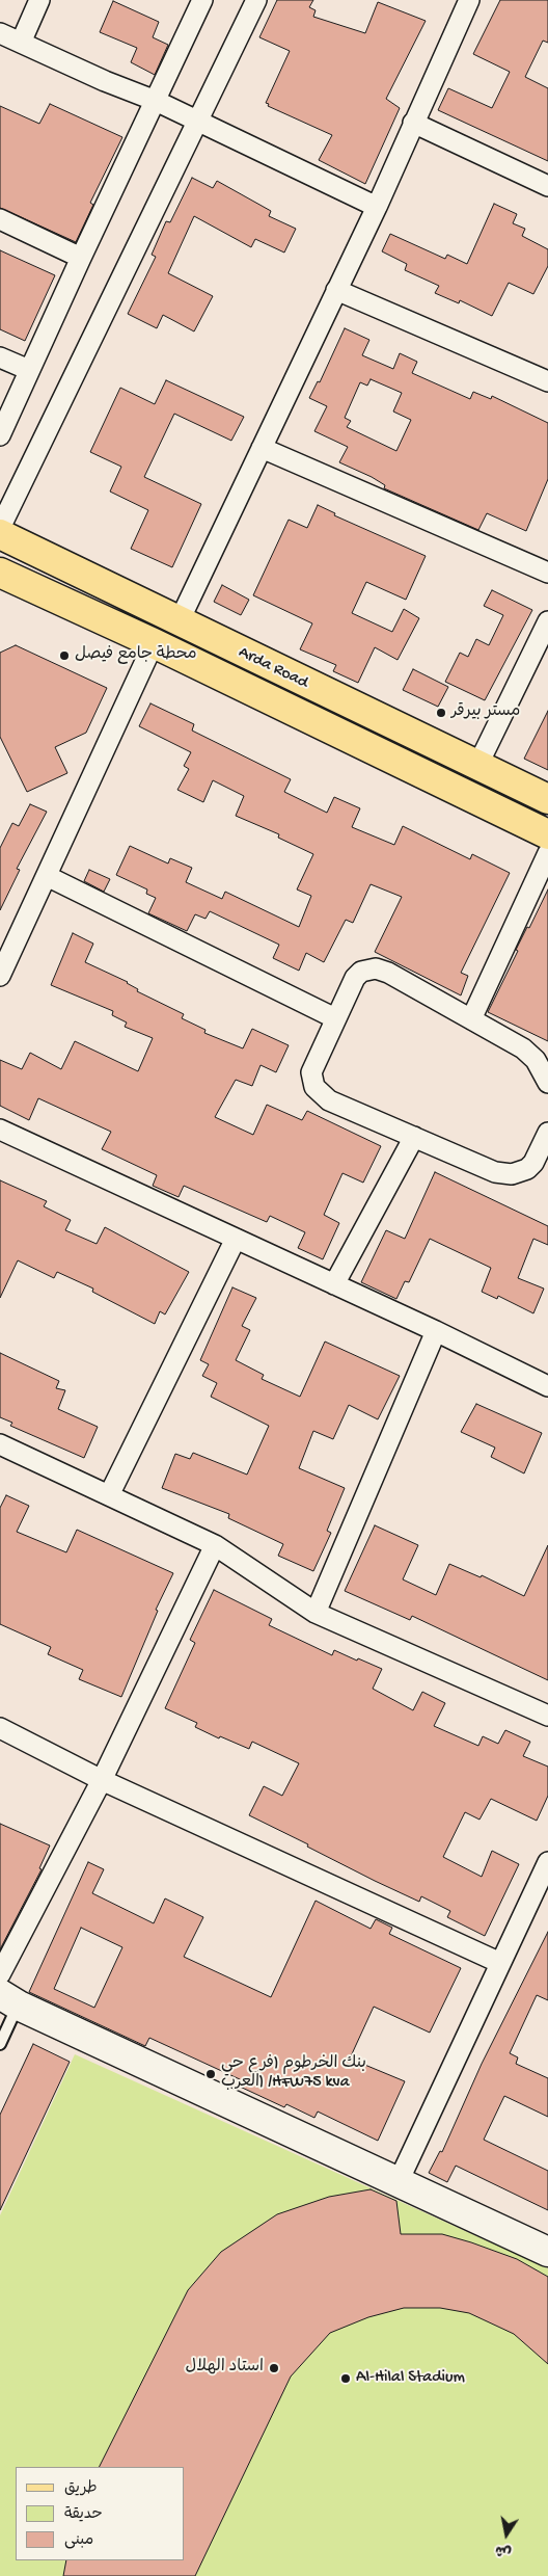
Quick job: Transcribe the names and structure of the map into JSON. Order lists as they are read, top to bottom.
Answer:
{
  "streets": {
    "main road": ["Arda Road"]
  },
  "places": [
    "محطة جامع فيصل",
    "مستر بيرقر",
    "بنك الخرطوم (فرع حي العرب) /HFW75 kva",
    "استاد الهلال",
    "Al-Hilal Stadium"
  ],
  "legend": ["طريق", "حديقة", "مبنى"],
  "north": "bottom"
}
